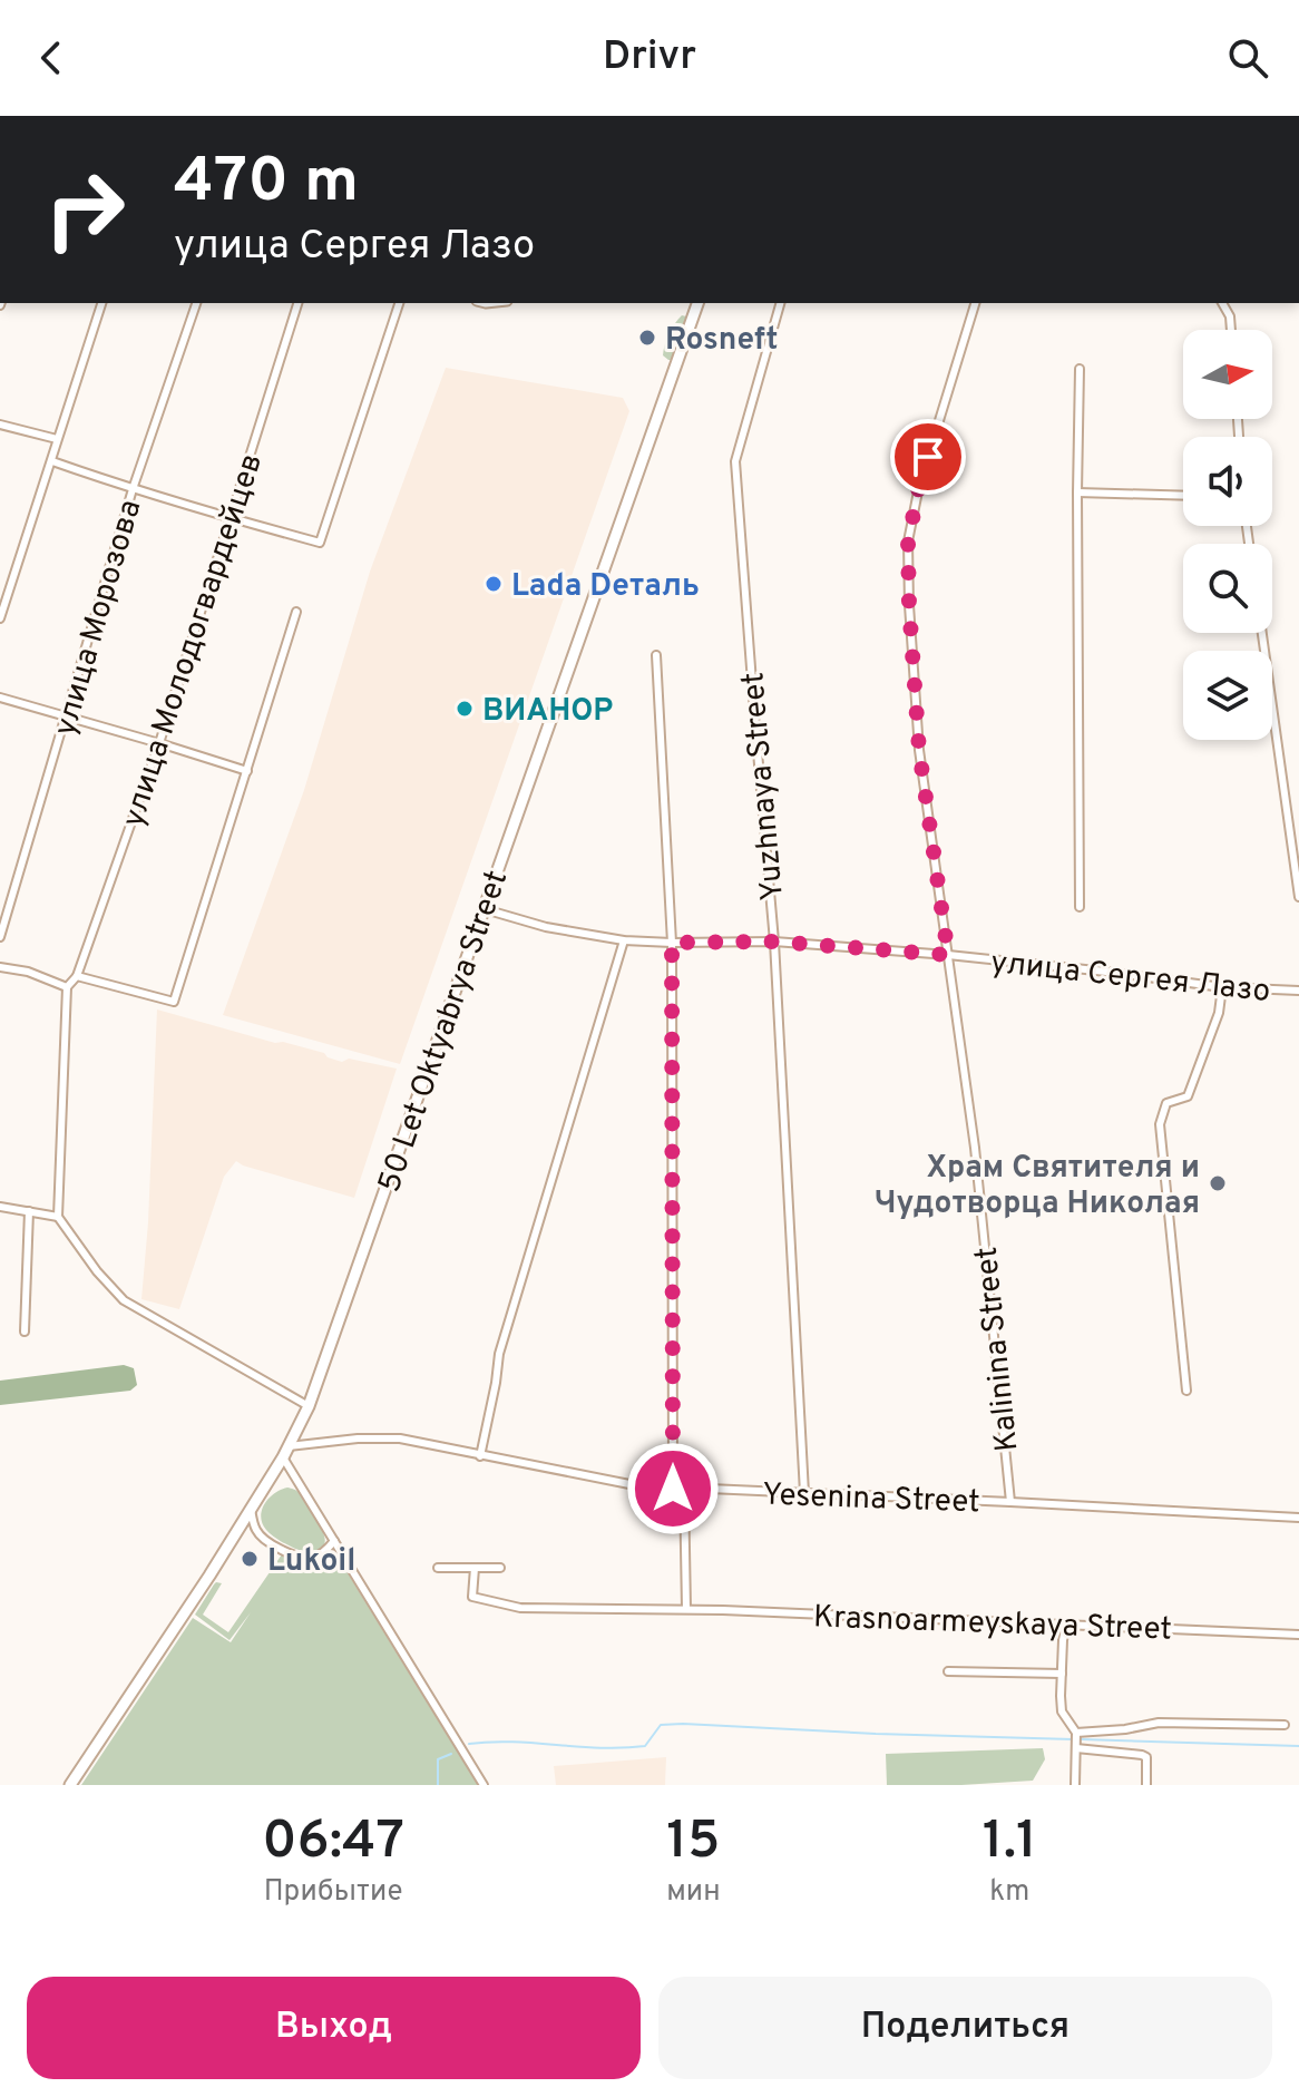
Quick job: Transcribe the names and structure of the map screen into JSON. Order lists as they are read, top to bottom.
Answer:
{
  "streets": {
    "main road": ["50 Let Oktyabrya Street"],
    "street": [
      "улица Морозова",
      "улица Молодогвардейцев",
      "Yuzhnaya Street",
      "улица Сергея Лазо",
      "Kalinina Street",
      "Yesenina Street",
      "Krasnoarmeyskaya Street"
    ]
  },
  "crossings": [
    ["Yuzhnaya Street", "улица Сергея Лазо"],
    ["Yuzhnaya Street", "Yesenina Street"],
    ["улица Сергея Лазо", "50 Let Oktyabrya Street"],
    ["улица Сергея Лазо", "Kalinina Street"],
    ["50 Let Oktyabrya Street", "Yesenina Street"],
    ["Kalinina Street", "Yesenina Street"]
  ],
  "places": [
    "Rosneft",
    "Lada Dеталь",
    "ВИАНОР",
    "Храм Святителя и Чудотворца Николая",
    "Lukoil"
  ],
  "north": "right",
  "page": {
    "header": "Drivr",
    "turn": ["470 m", "улица Сергея Лазо"],
    "eta": [
      "06:47",
      "Прибытие",
      "15",
      "мин",
      "1.1",
      "km"
    ],
    "buttons": ["Выход", "Поделиться"]
  }
}
